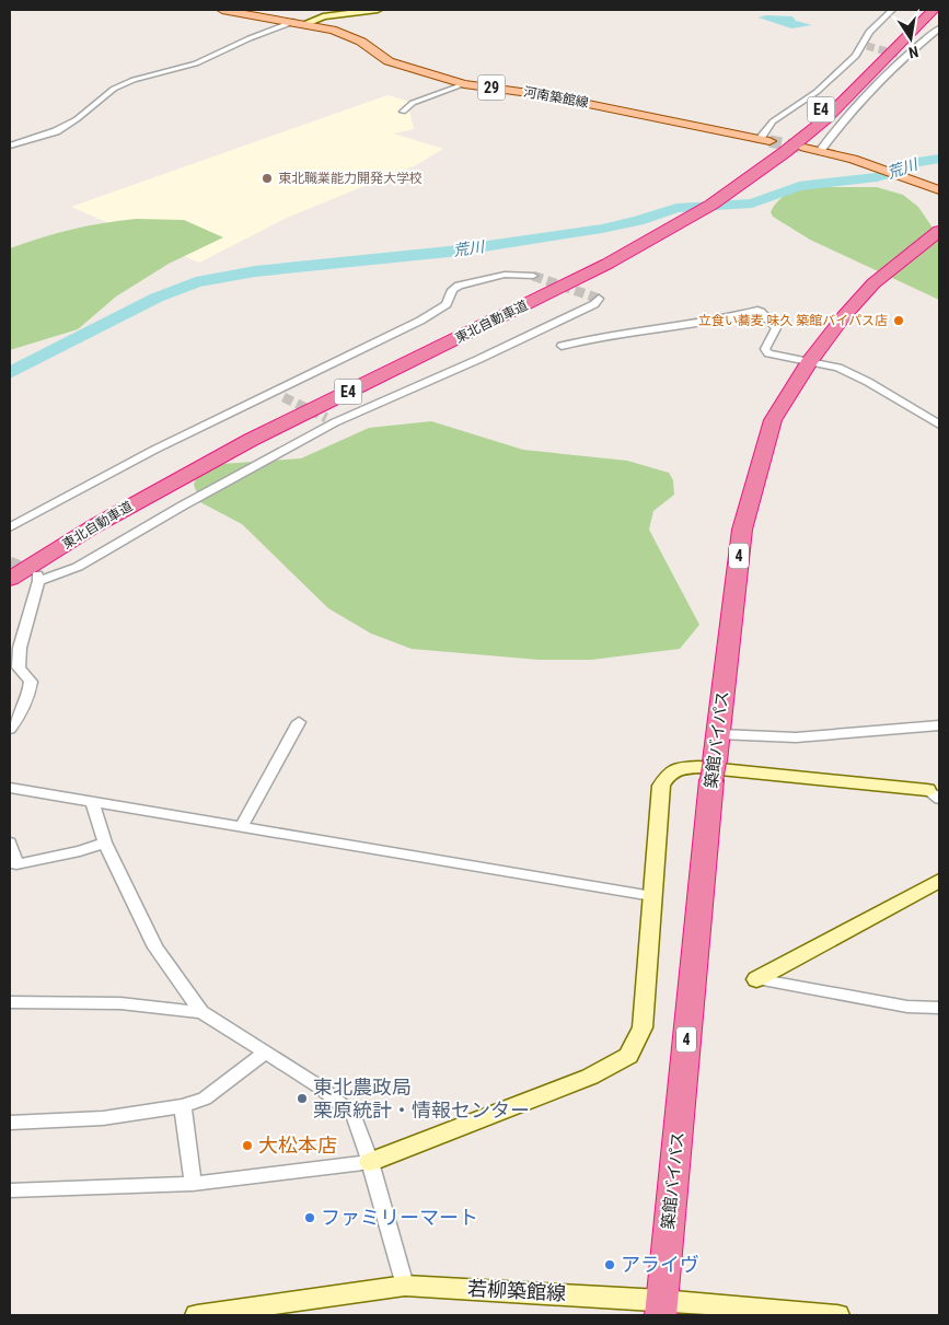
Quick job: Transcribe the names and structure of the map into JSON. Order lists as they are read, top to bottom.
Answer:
{
  "streets": {
    "highway": [
      "E4",
      "東北自動車道",
      "4",
      "築館バイパス"
    ],
    "main road": ["29", "河南築館線"],
    "street": ["若柳築館線"]
  },
  "crossings": [
    ["築館バイパス", "若柳築館線"]
  ],
  "water": ["荒川"],
  "places": [
    "東北職業能力開発大学校",
    "立食い蕎麦 味久 築館バイパス店",
    "東北農政局 栗原統計・情報センター",
    "大松本店",
    "ファミリーマート",
    "アライヴ"
  ],
  "north": "bottom"
}
